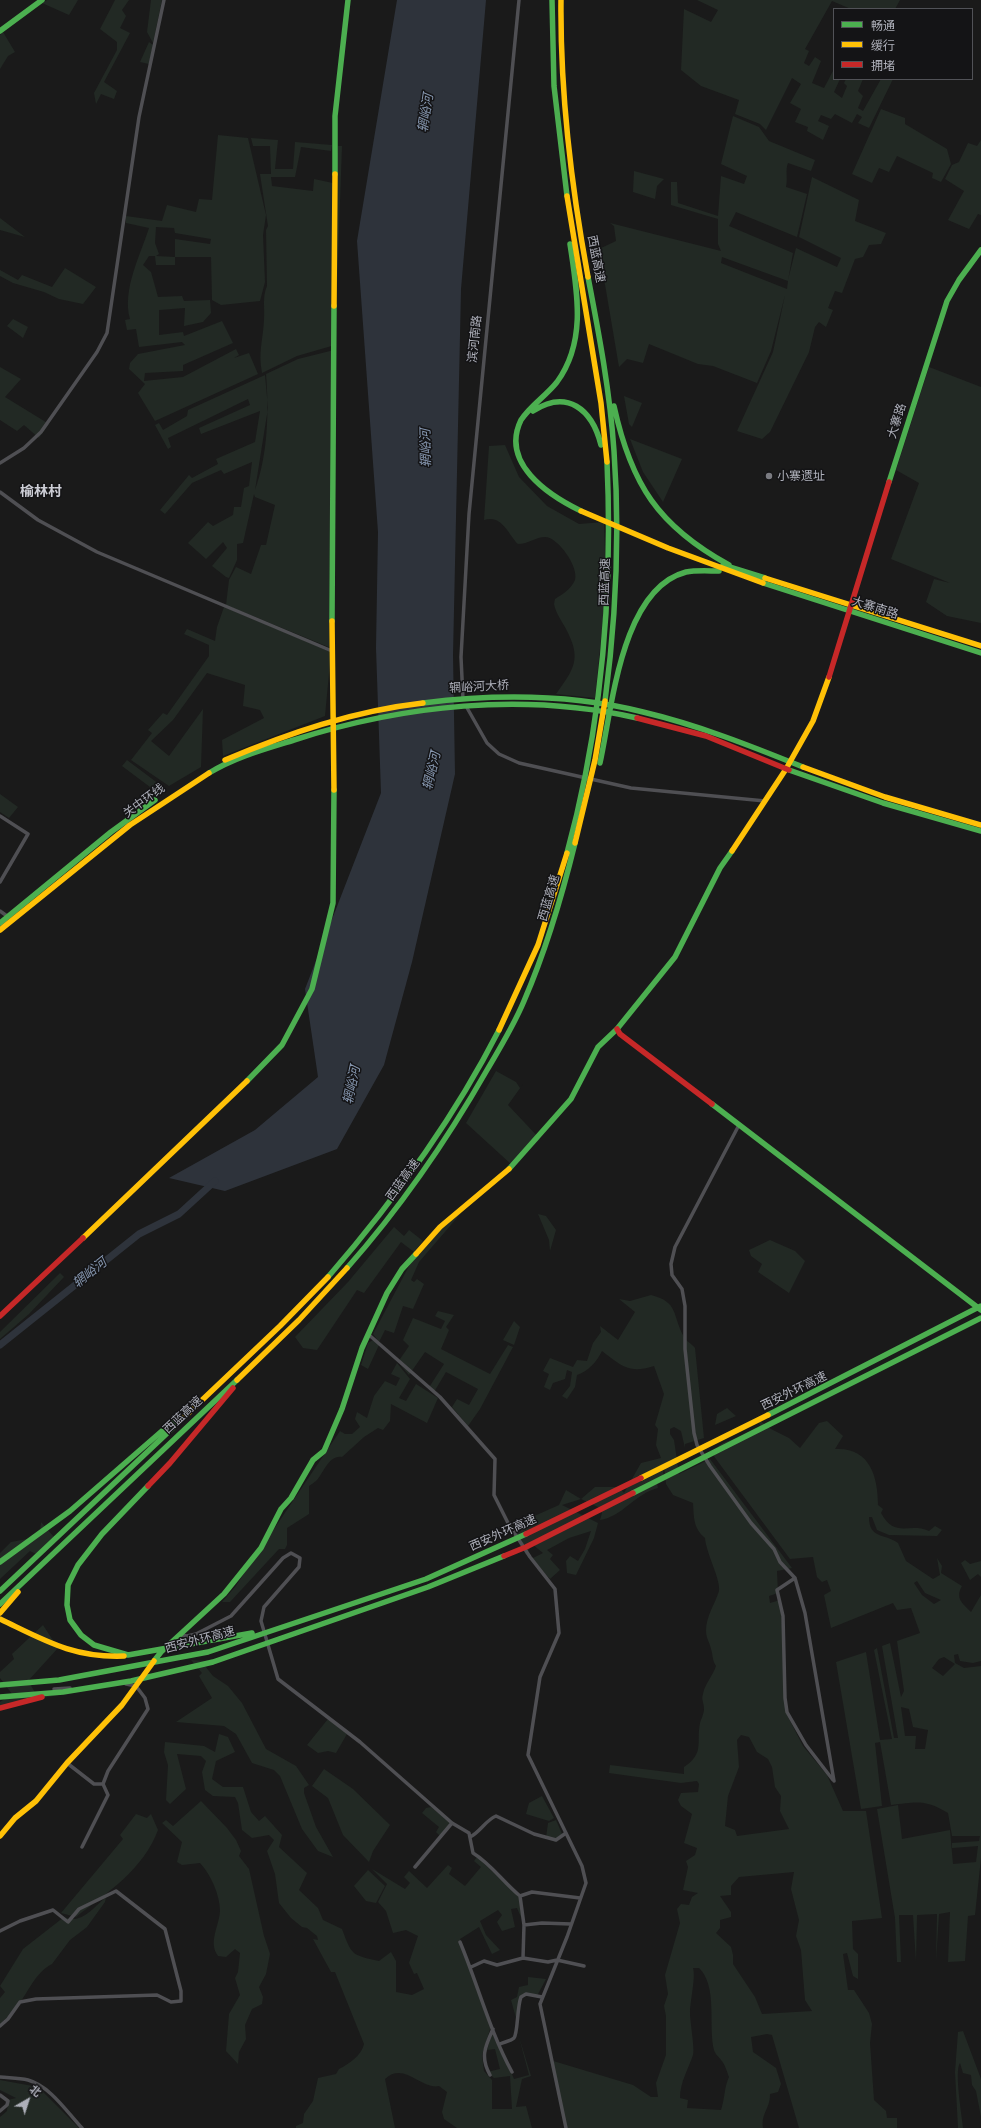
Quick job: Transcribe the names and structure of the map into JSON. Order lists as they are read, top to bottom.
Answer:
{
  "streets": {
    "main road": [
      "西蓝高速",
      "大寨路",
      "大寨南路",
      "辋峪河大桥",
      "关中环线",
      "西安外环高速"
    ],
    "street": ["滨河南路"]
  },
  "crossings": [
    ["滨河南路", "大寨路"],
    ["大寨路", "大寨南路"],
    ["大寨路", "辋峪河大桥"],
    ["辋峪河大桥", "关中环线"]
  ],
  "districts": ["榆林村"],
  "water": ["辋峪河"],
  "places": ["小寨遗址"],
  "legend": ["畅通", "缓行", "拥堵"],
  "north": "top right"
}
